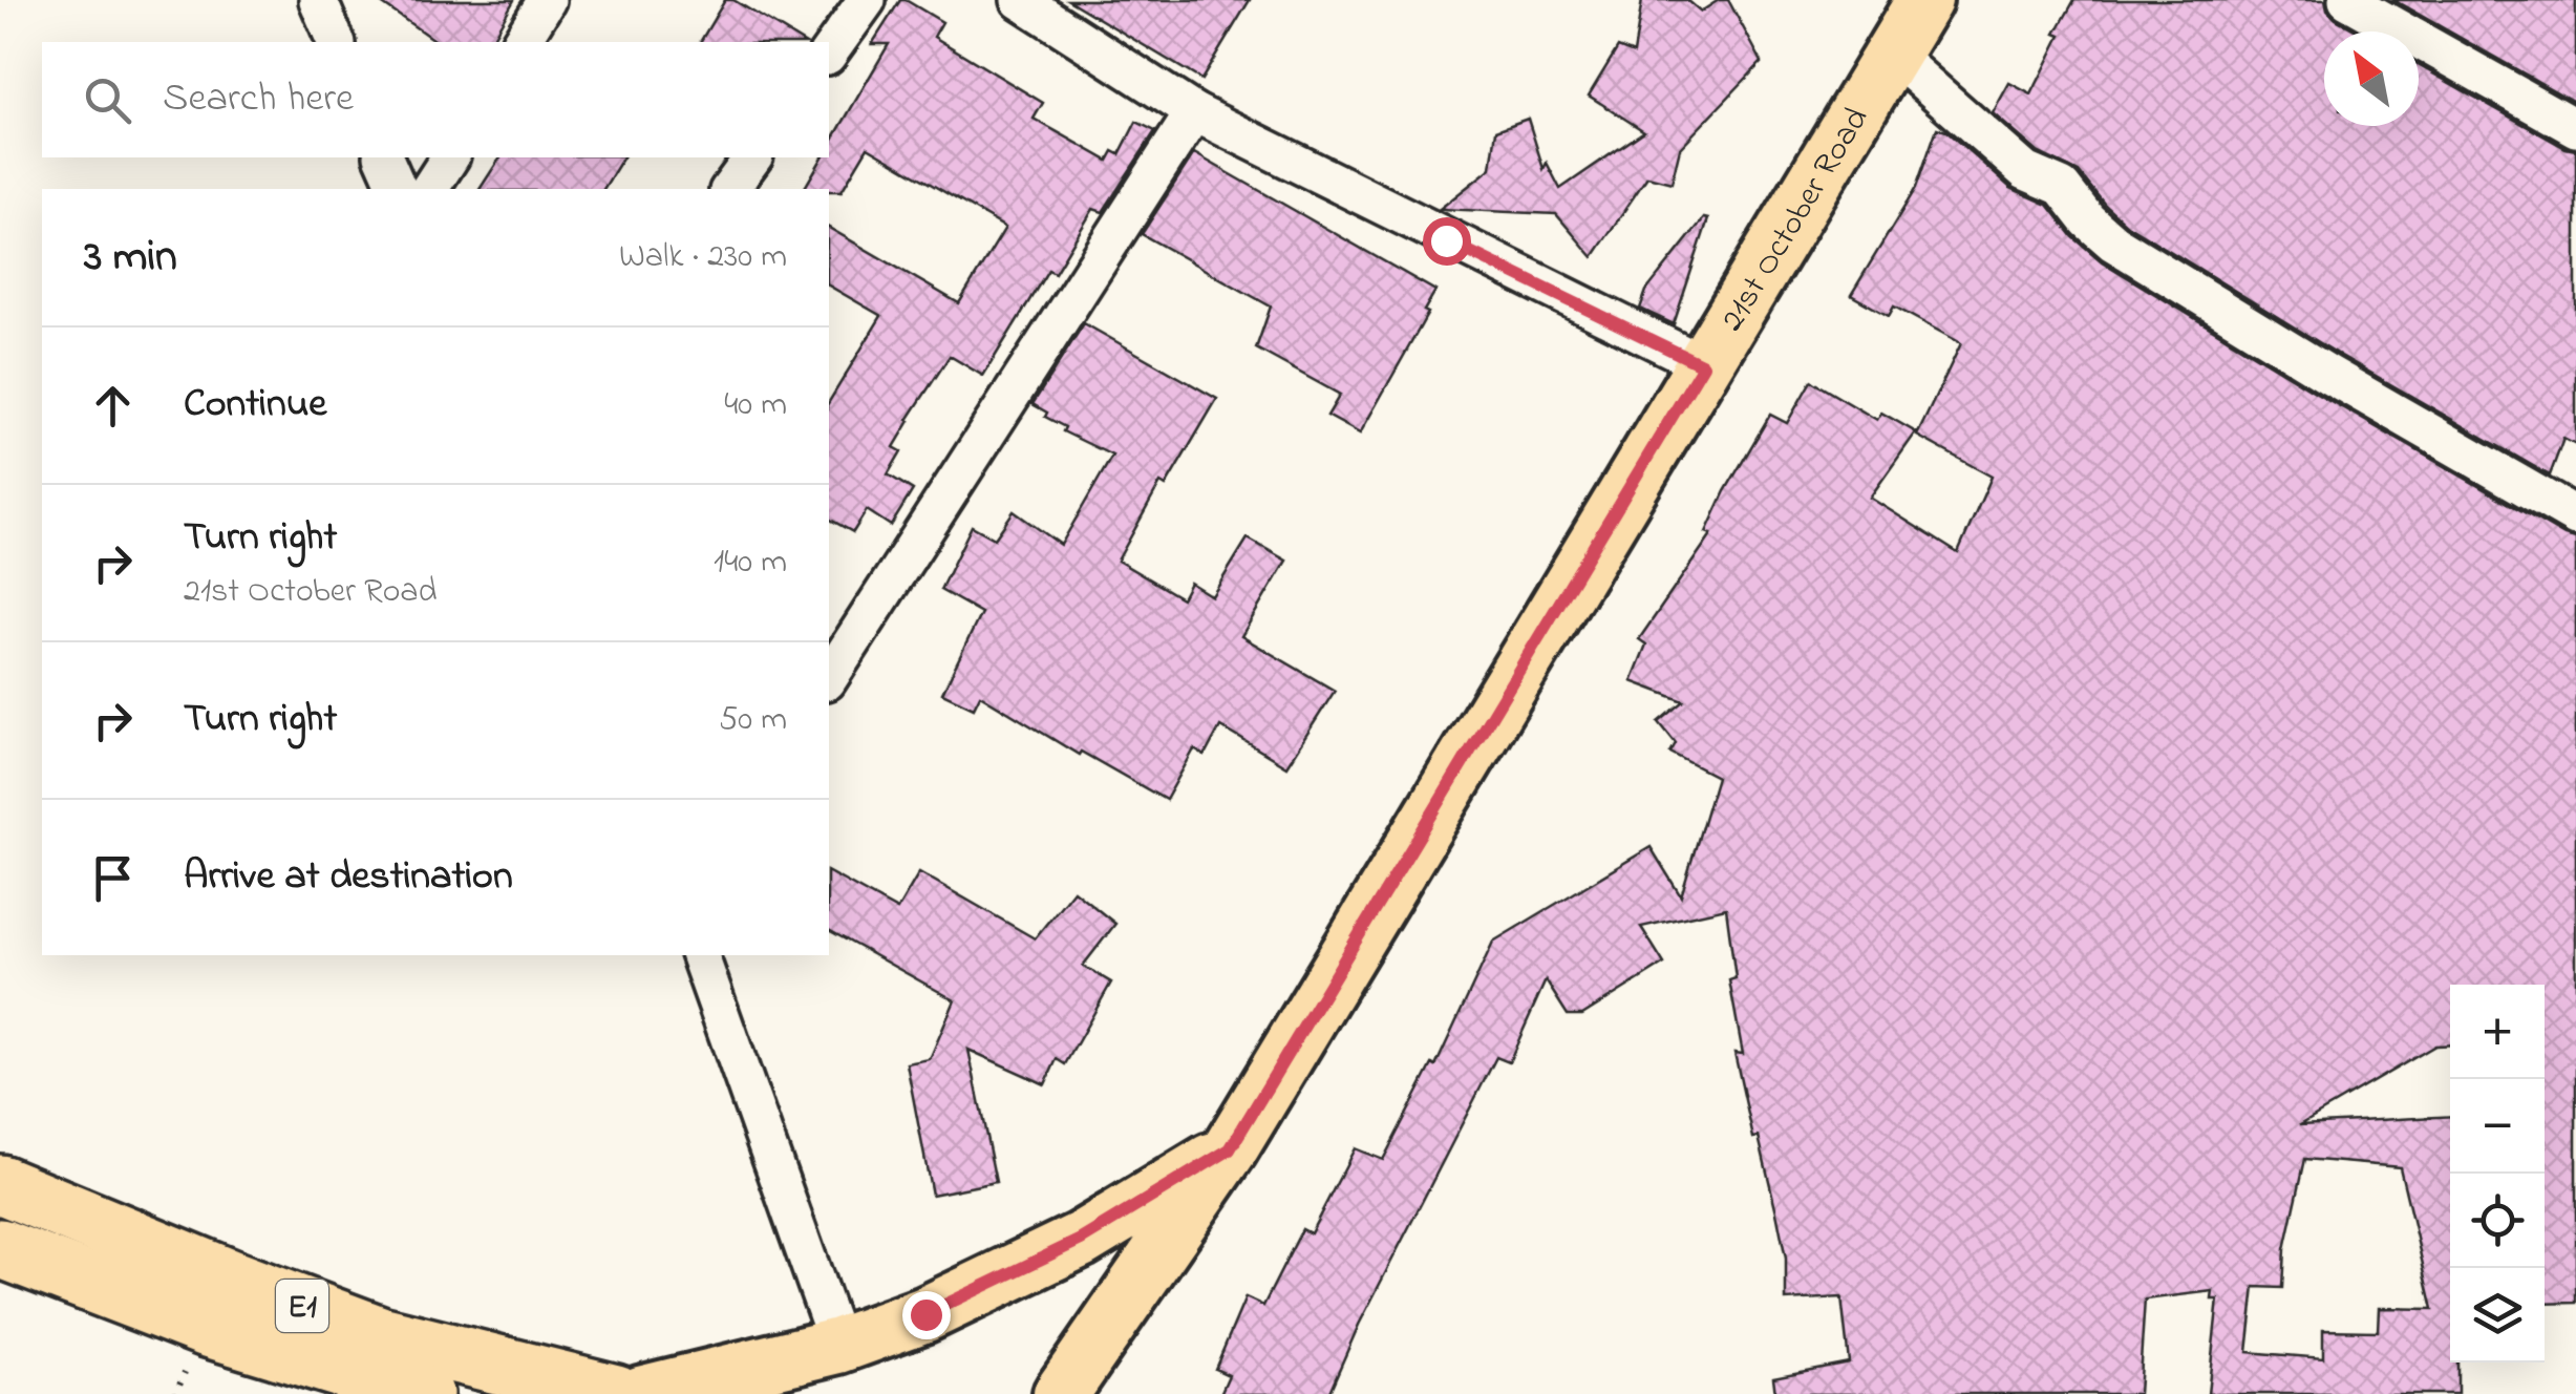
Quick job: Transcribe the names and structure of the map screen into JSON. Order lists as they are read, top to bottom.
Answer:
{
  "streets": {
    "highway": ["E1"],
    "main road": ["21st October Road"]
  },
  "north": "top left",
  "page": {
    "search": "Search here",
    "heading": ["3 min", "Walk · 230 m"],
    "list": [
      ["Continue", "40 m"],
      ["Turn right", "21st October Road", "140 m"],
      ["Turn right", "50 m"],
      "Arrive at destination"
    ],
    "map_buttons": ["+", "−"]
  }
}
